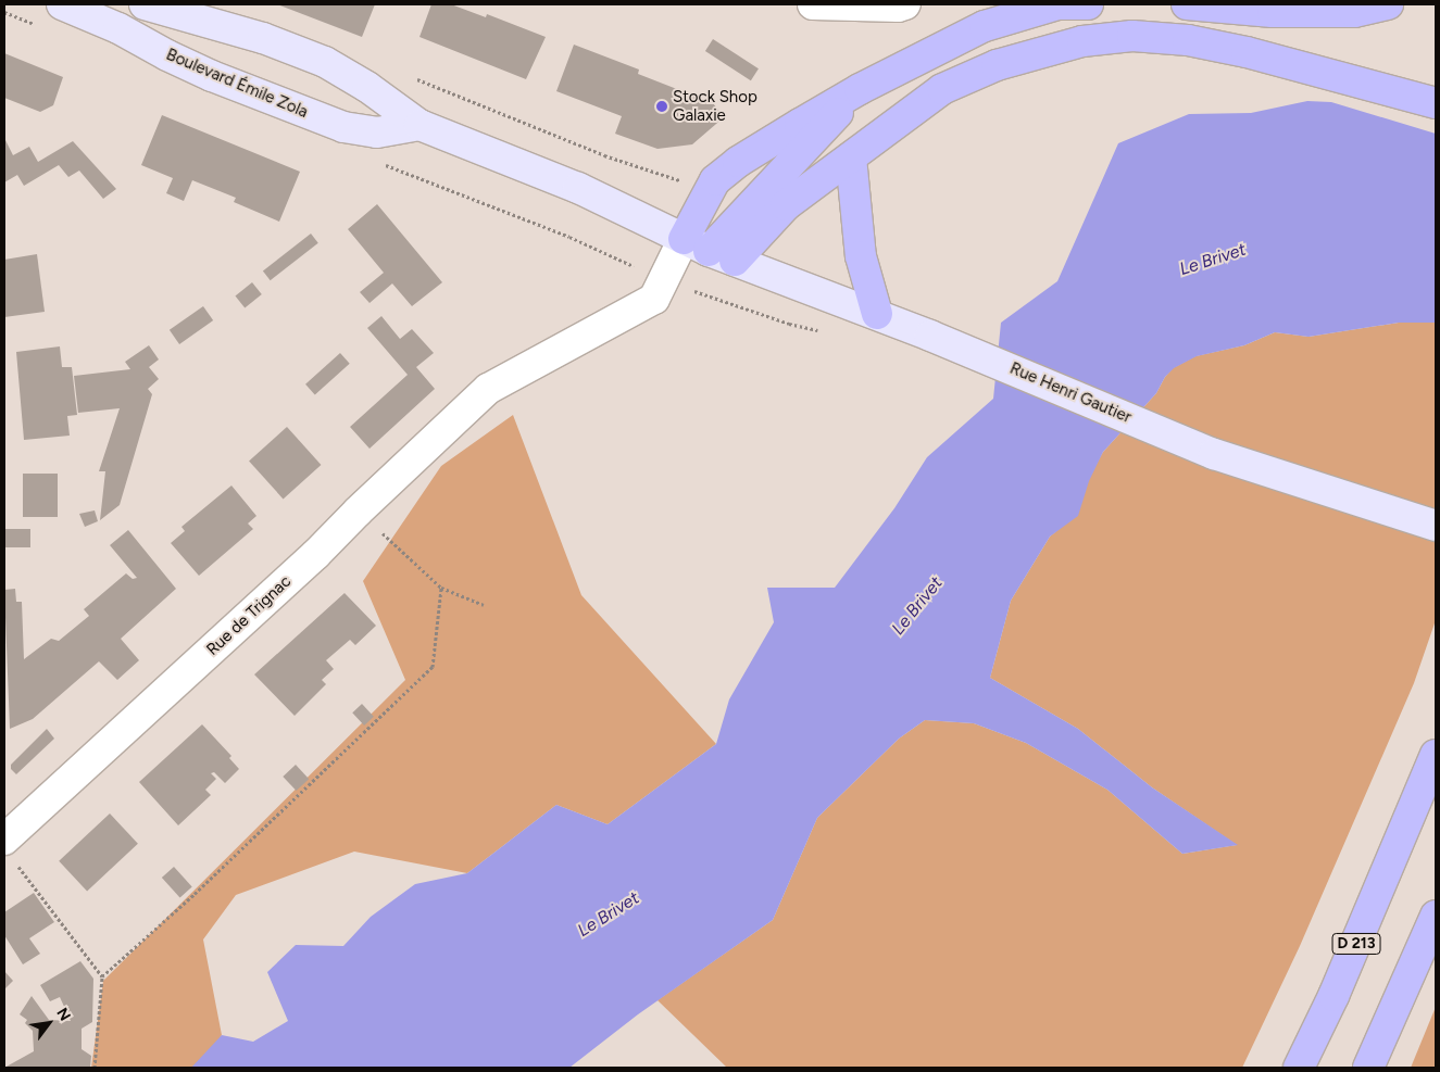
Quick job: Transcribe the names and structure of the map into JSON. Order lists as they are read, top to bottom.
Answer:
{
  "streets": {
    "highway": ["D 213"],
    "main road": ["Boulevard Émile Zola", "Rue Henri Gautier"],
    "street": ["Rue de Trignac"]
  },
  "crossings": [
    ["Rue Henri Gautier", "Rue de Trignac"]
  ],
  "water": ["Le Brivet"],
  "places": ["Stock Shop Galaxie"],
  "north": "top right"
}
